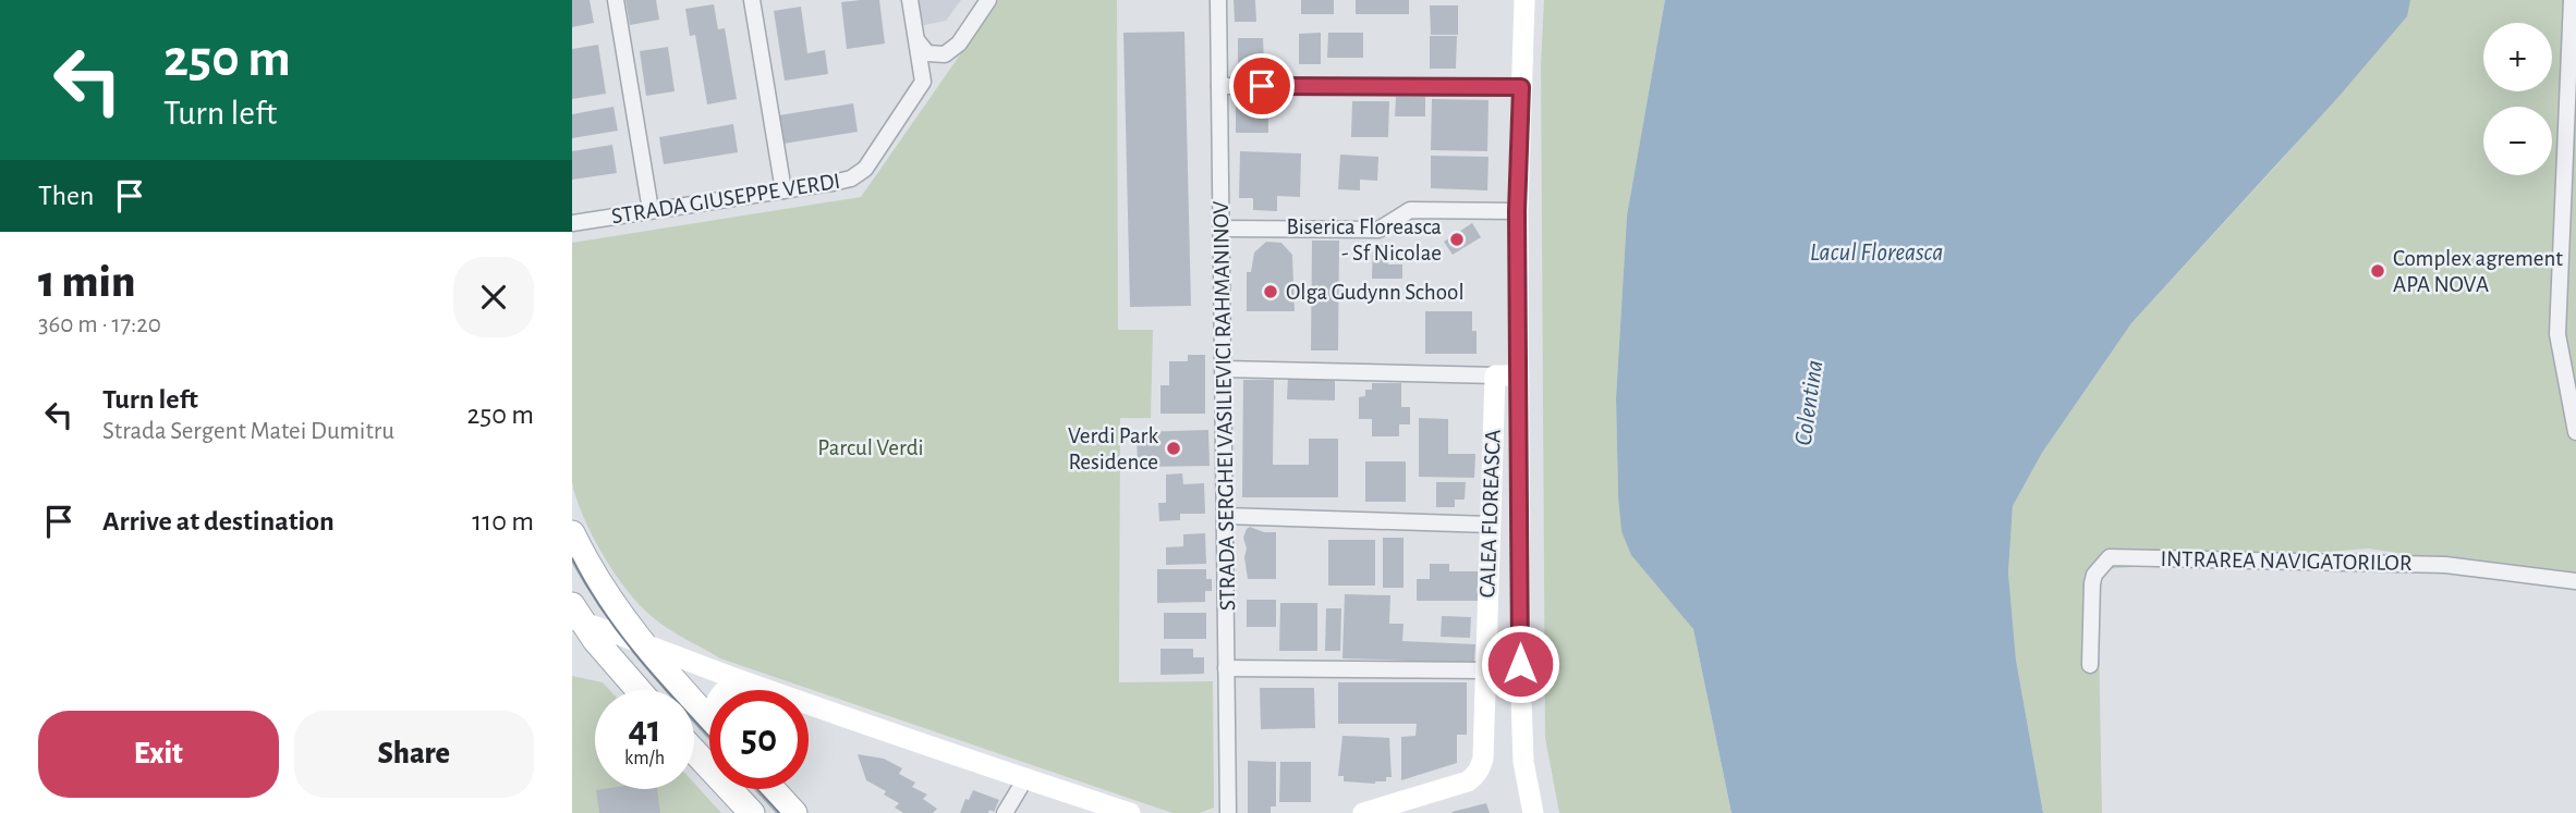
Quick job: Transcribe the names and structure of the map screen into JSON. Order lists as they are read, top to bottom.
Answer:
{
  "streets": {
    "street": [
      "STRADA GIUSEPPE VERDI",
      "STRADA SERGHEI VASILIEVICI RAHMANINOV",
      "CALEA FLOREASCA",
      "INTRAREA NAVIGATORILOR"
    ]
  },
  "water": ["Lacul Floreasca", "Colentina"],
  "parks": ["Parcul Verdi"],
  "places": [
    "Biserica Floreasca - Sf Nicolae",
    "Complex agrement APA NOVA",
    "Olga Gudynn School",
    "Verdi Park Residence"
  ],
  "page": {
    "turn": ["250 m", "Turn left"],
    "map_buttons": ["+", "−"],
    "then": "Then",
    "heading": ["1 min", "360 m · 17:20"],
    "list": [
      {
        "name": "Turn left",
        "note": "Strada Sergent Matei Dumitru",
        "value": "250 m"
      },
      {
        "name": "Arrive at destination",
        "value": "110 m"
      }
    ],
    "speed": "41 km/h",
    "limit": "50",
    "buttons": ["Exit", "Share"]
  }
}
